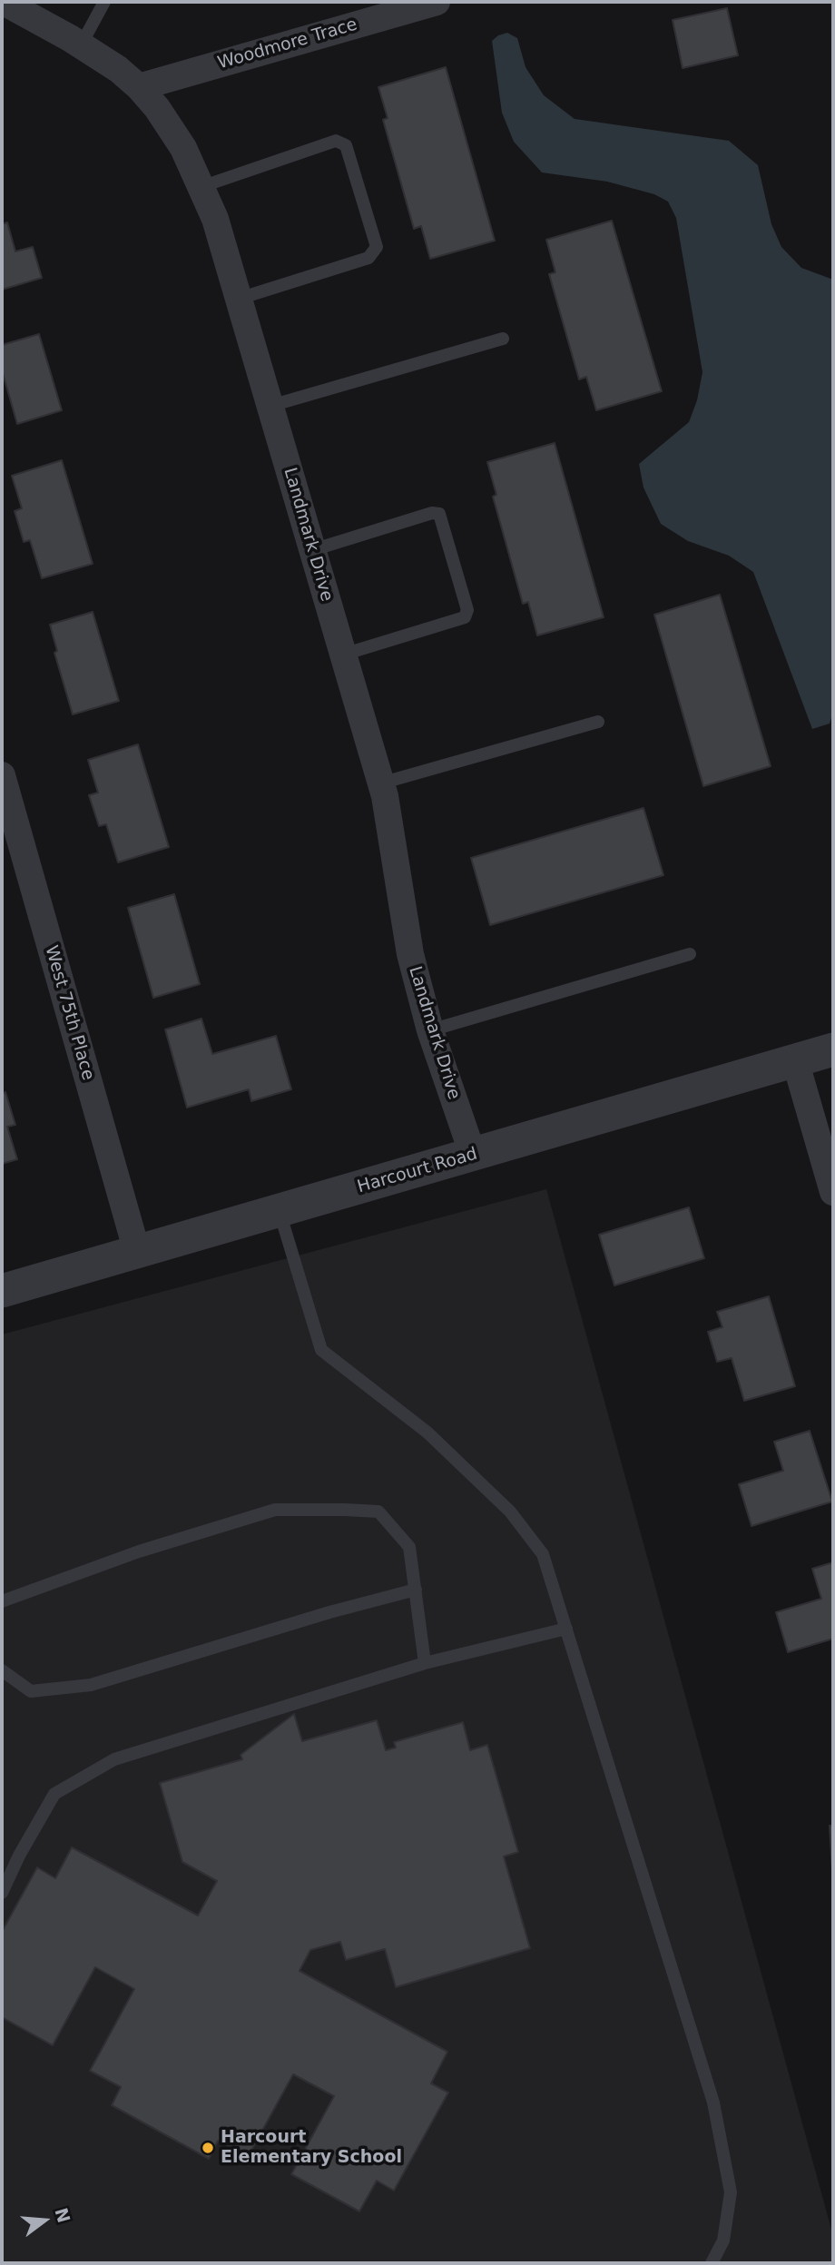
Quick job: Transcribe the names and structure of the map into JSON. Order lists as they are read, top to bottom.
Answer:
{
  "streets": {
    "street": [
      "Woodmore Trace",
      "Landmark Drive",
      "West 75th Place",
      "Harcourt Road"
    ]
  },
  "crossings": [
    ["Woodmore Trace", "Landmark Drive"],
    ["Landmark Drive", "Harcourt Road"],
    ["West 75th Place", "Harcourt Road"]
  ],
  "places": ["Harcourt Elementary School"],
  "north": "right"
}
